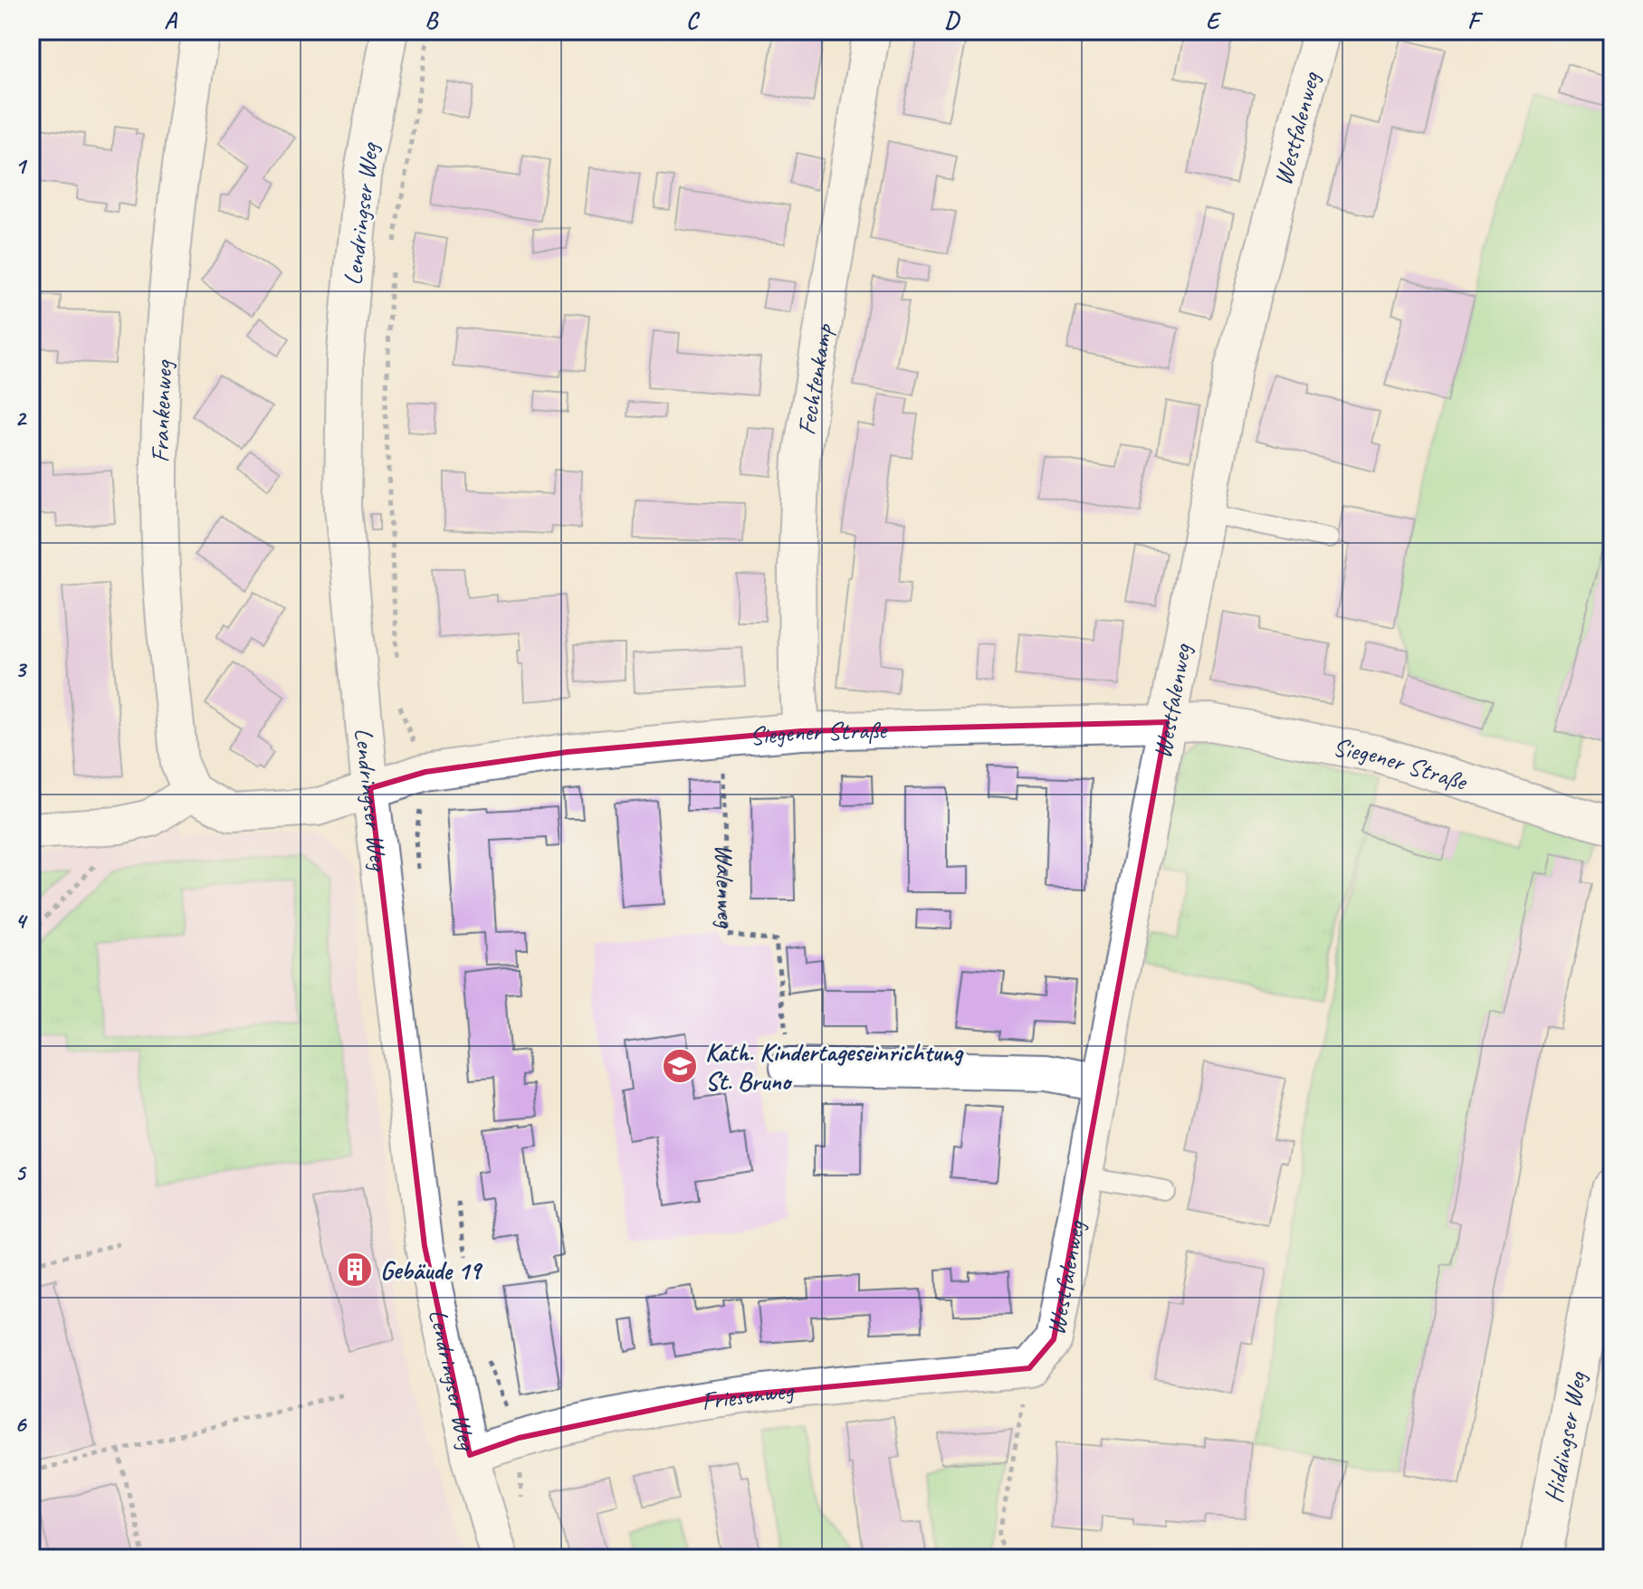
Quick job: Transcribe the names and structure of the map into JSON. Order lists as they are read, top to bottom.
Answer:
{
  "streets": {
    "main road": ["Hiddingser Weg"],
    "street": [
      "Westfalenweg",
      "Lendringser Weg",
      "Fechtenkamp",
      "Frankenweg",
      "Siegener Straße",
      "Friesenweg"
    ],
    "path": ["Walenweg"]
  },
  "crossings": [
    ["Westfalenweg", "Siegener Straße"],
    ["Westfalenweg", "Friesenweg"],
    ["Lendringser Weg", "Siegener Straße"],
    ["Lendringser Weg", "Friesenweg"],
    ["Fechtenkamp", "Siegener Straße"],
    ["Frankenweg", "Siegener Straße"],
    ["Siegener Straße", "Walenweg"]
  ],
  "places": {
    "school or university": ["Kath. Kindertageseinrichtung St. Bruno"],
    "building": ["Gebäude 19"]
  },
  "grid": {
    "columns": [
      "A",
      "B",
      "C",
      "D",
      "E",
      "F"
    ],
    "rows": [
      "1",
      "2",
      "3",
      "4",
      "5",
      "6"
    ]
  }
}
